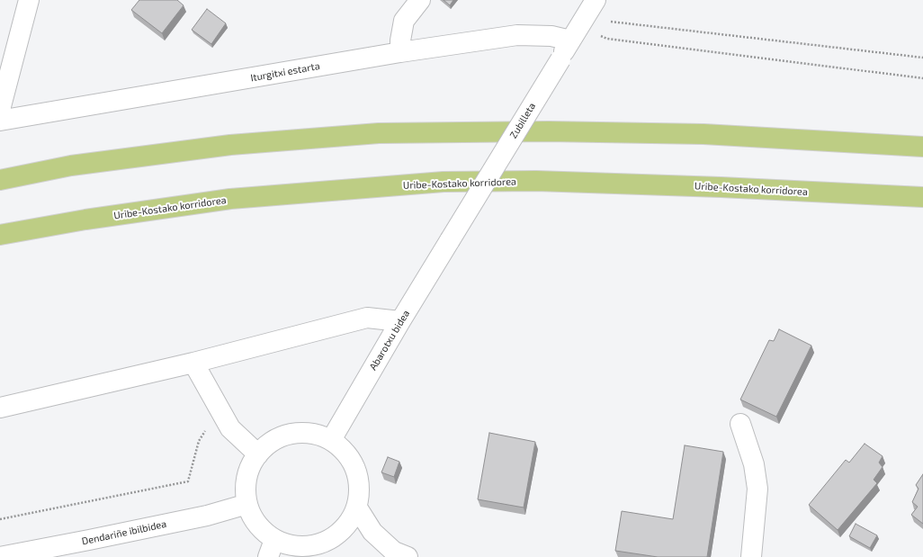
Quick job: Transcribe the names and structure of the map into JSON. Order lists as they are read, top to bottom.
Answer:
{
  "streets": {
    "highway": ["Uribe-Kostako korridorea"],
    "street": [
      "Iturgitxi estarta",
      "Zubilleta",
      "Abarotxu bidea",
      "Dendariñe ibilbidea"
    ]
  },
  "crossings": [
    ["Iturgitxi estarta", "Zubilleta"],
    ["Zubilleta", "Abarotxu bidea"],
    ["Abarotxu bidea", "Dendariñe ibilbidea"]
  ]
}
